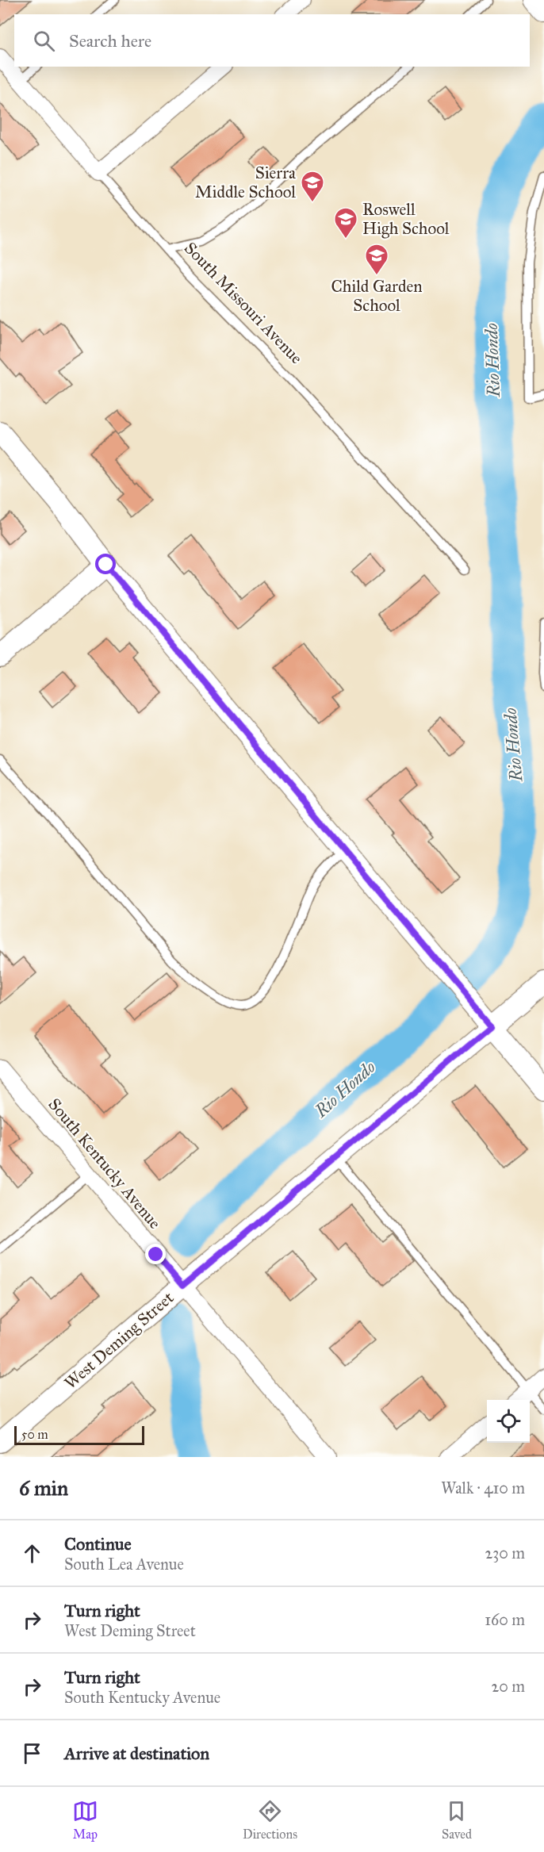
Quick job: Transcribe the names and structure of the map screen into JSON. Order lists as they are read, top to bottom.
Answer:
{
  "streets": {
    "street": ["South Missouri Avenue", "South Kentucky Avenue", "West Deming Street"]
  },
  "crossings": [
    ["South Kentucky Avenue", "West Deming Street"]
  ],
  "water": ["Rio Hondo"],
  "places": {
    "school or university": ["Sierra Middle School", "Roswell High School", "Child Garden School"]
  },
  "scale_bar": "50 m",
  "page": {
    "search": "Search here",
    "scale": "50 m",
    "heading": ["6 min", "Walk · 410 m"],
    "list": [
      ["Continue", "South Lea Avenue", "230 m"],
      ["Turn right", "West Deming Street", "160 m"],
      ["Turn right", "South Kentucky Avenue", "20 m"],
      "Arrive at destination"
    ],
    "nav": ["Map", "Directions", "Saved"]
  }
}
